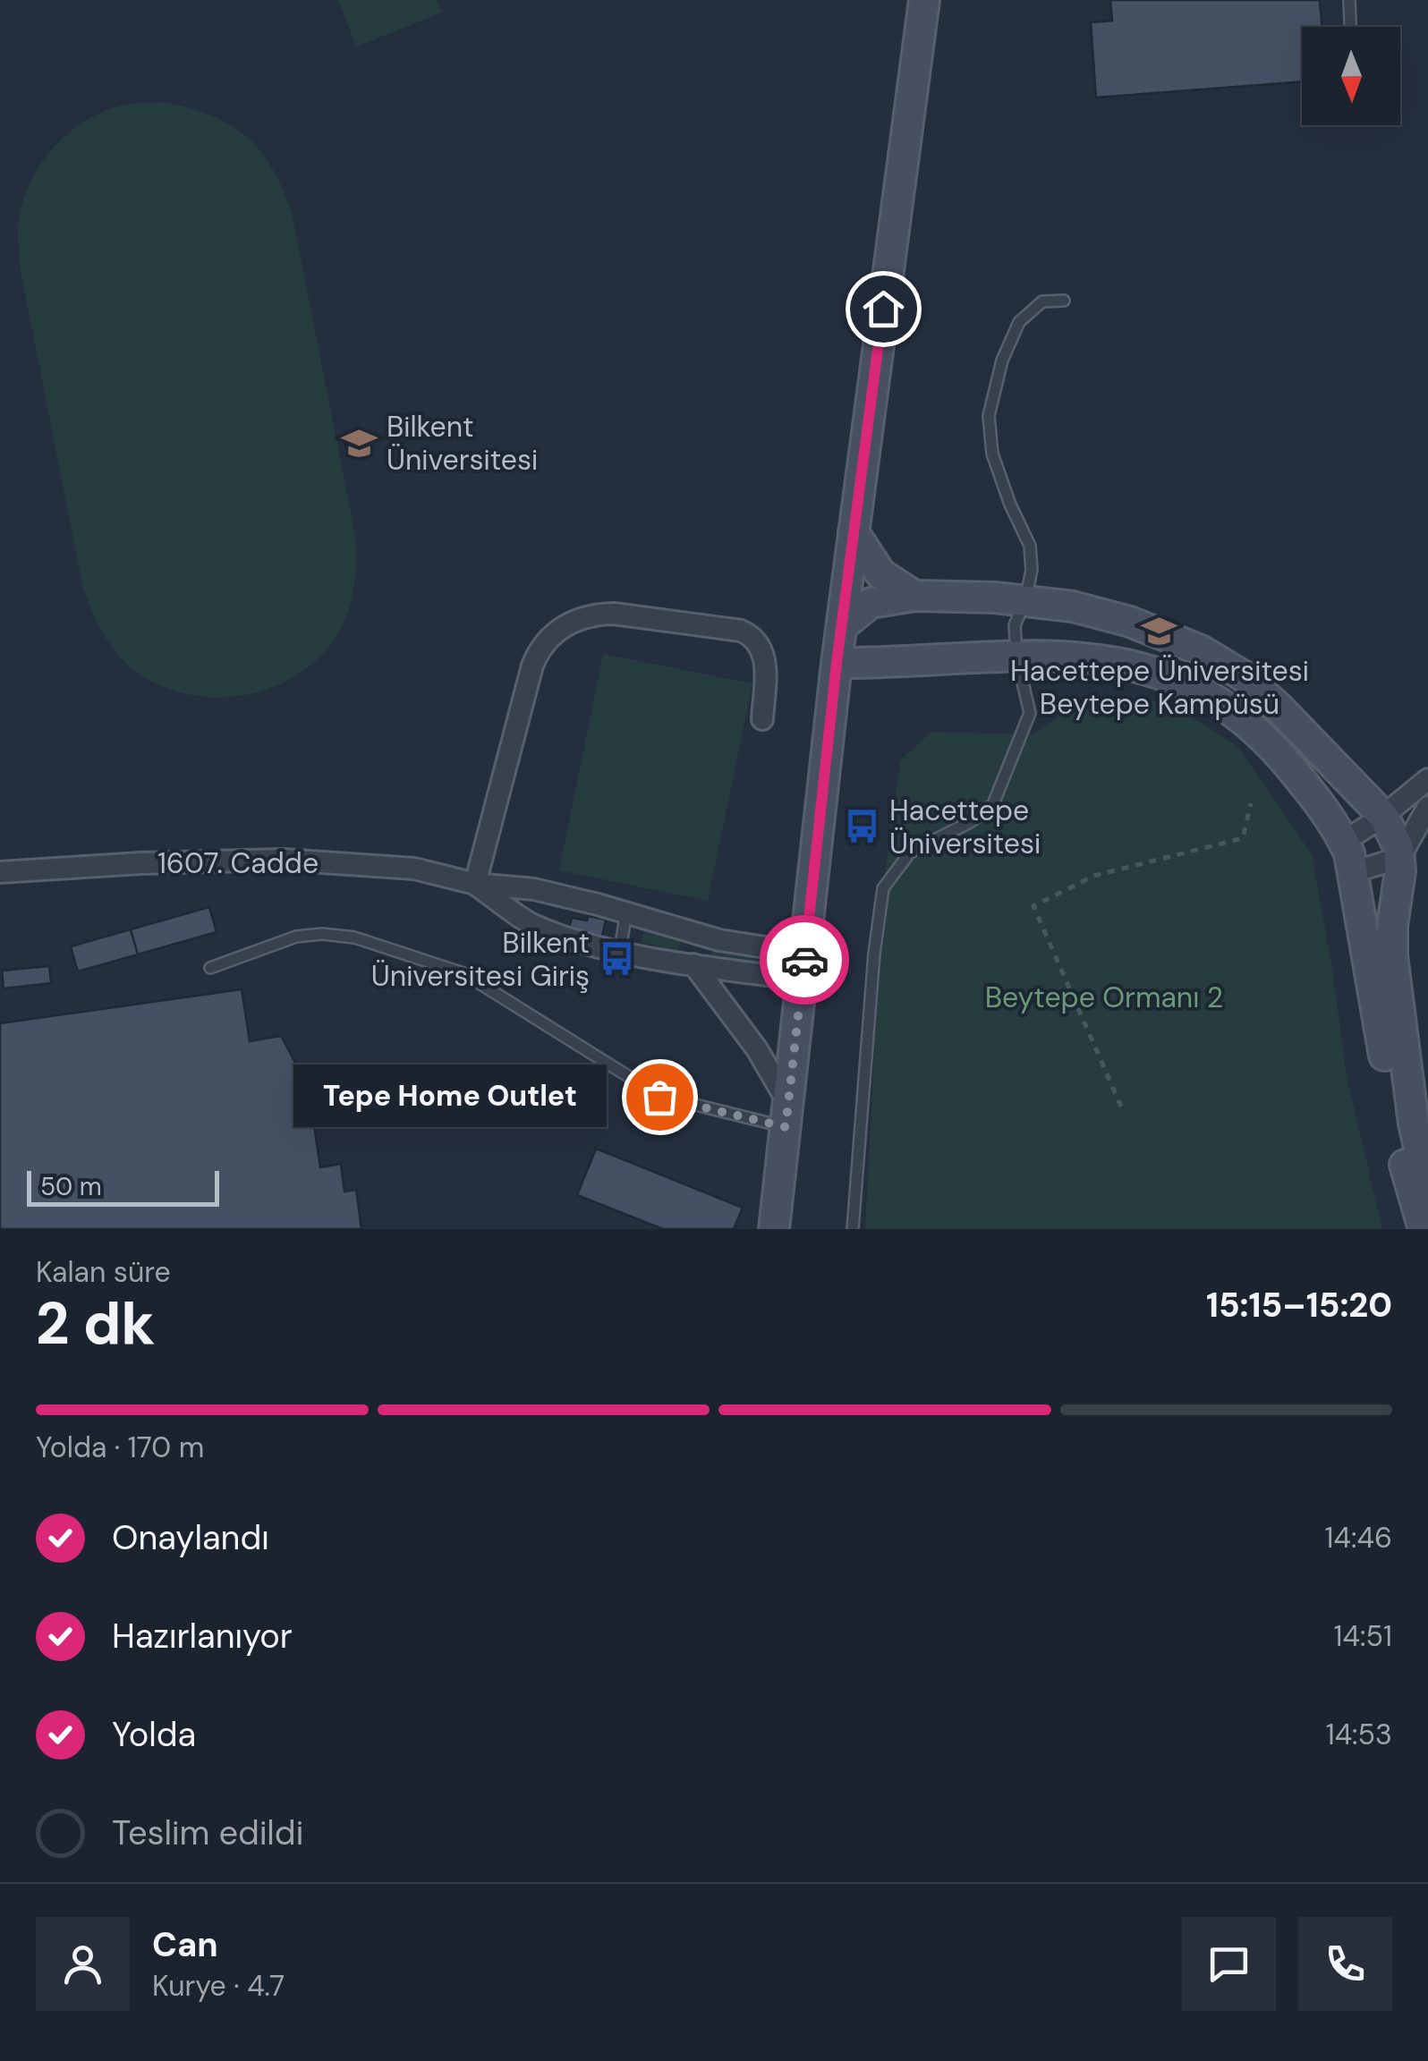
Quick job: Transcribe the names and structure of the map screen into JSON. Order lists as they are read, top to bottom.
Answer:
{
  "streets": {
    "street": ["1607. Cadde"]
  },
  "parks": ["Beytepe Ormanı 2"],
  "places": {
    "school or university": ["Bilkent Üniversitesi", "Hacettepe Üniversitesi Beytepe Kampüsü"],
    "bus stop": ["Hacettepe Üniversitesi", "Bilkent Üniversitesi Giriş"],
    "other": ["Tepe Home Outlet"]
  },
  "scale_bar": "50 m",
  "north": "bottom",
  "page": {
    "bubble": "Tepe Home Outlet",
    "scale": "50 m",
    "heading": ["2 dk", "Kalan süre", "15:15–15:20"],
    "panel": ["Can", "Kurye · 4.7"],
    "bar": "Yolda · 170 m",
    "list": [
      ["Onaylandı", "14:46"],
      ["Hazırlanıyor", "14:51"],
      ["Yolda", "14:53"],
      "Teslim edildi"
    ]
  }
}
